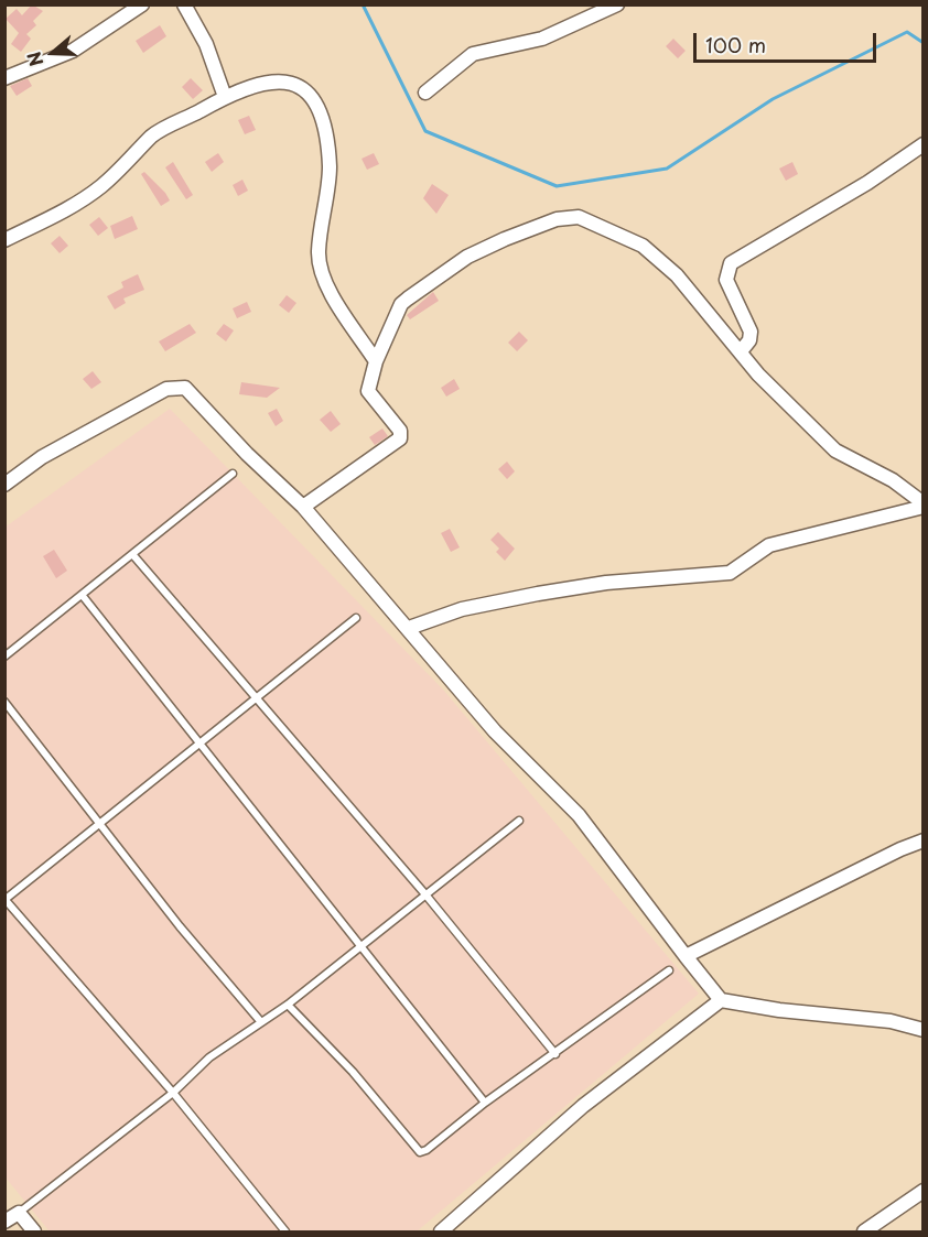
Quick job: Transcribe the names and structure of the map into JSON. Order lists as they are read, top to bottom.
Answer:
{
  "scale_bar": "100 m",
  "north": "left"
}
